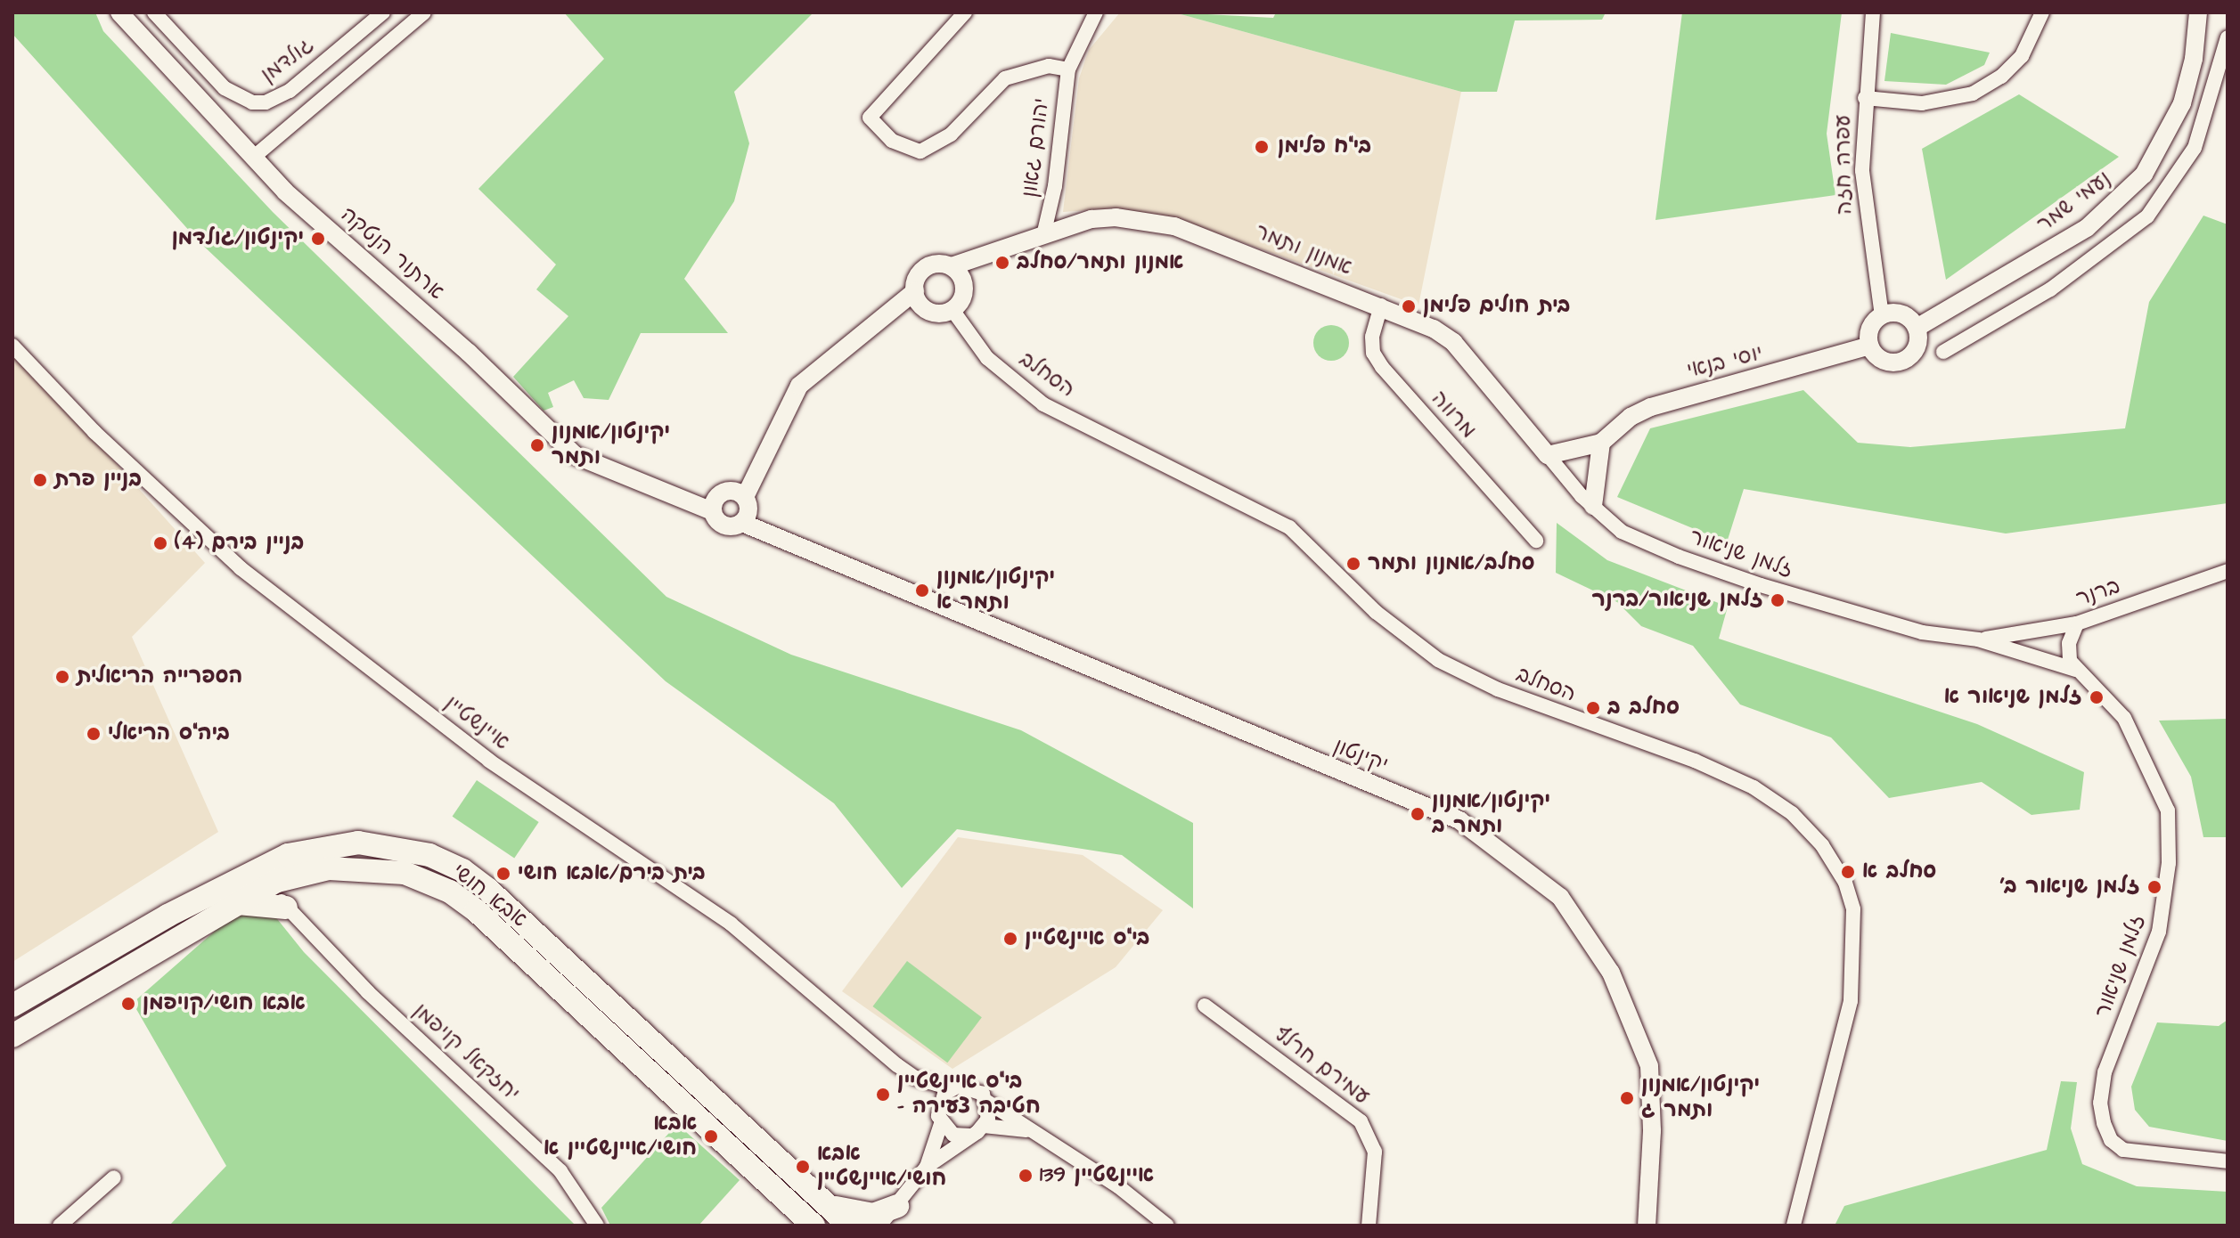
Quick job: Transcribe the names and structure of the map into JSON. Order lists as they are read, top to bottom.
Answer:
{
  "streets": {
    "main road": ["אבא חושי"],
    "street": [
      "גולדמן",
      "יהורם גאון",
      "עפרה חזה",
      "נעמי שמר",
      "אמנון ותמר",
      "ארתור הנטקה",
      "יוסי בנאי",
      "הסחלב",
      "מרווה",
      "זלמן שניאור",
      "ברנר",
      "איינשטיין",
      "יקינטון",
      "יחזקאל קויפמן",
      "עמירם חרלף"
    ]
  },
  "crossings": [
    ["יהורם גאון", "אמנון ותמר"],
    ["עפרה חזה", "נעמי שמר"],
    ["עפרה חזה", "יוסי בנאי"],
    ["נעמי שמר", "יוסי בנאי"],
    ["אמנון ותמר", "יוסי בנאי"],
    ["אמנון ותמר", "הסחלב"],
    ["אמנון ותמר", "מרווה"],
    ["אמנון ותמר", "זלמן שניאור"],
    ["ארתור הנטקה", "יקינטון"],
    ["יוסי בנאי", "זלמן שניאור"],
    ["זלמן שניאור", "ברנר"],
    ["אבא חושי", "יחזקאל קויפמן"]
  ],
  "places": [
    "בי\"ח פלימן",
    "יקינטון/גולדמן",
    "אמנון ותמר/סחלב",
    "בית חולים פלימן",
    "יקינטון/אמנון ותמר",
    "בניין פרת",
    "בניין בירם (4)",
    "סחלב/אמנון ותמר",
    "יקינטון/אמנון ותמר א",
    "זלמן שניאור/ברנר",
    "הספרייה הריאלית",
    "זלמן שניאור א",
    "סחלב ב",
    "ביה\"ס הריאלי",
    "יקינטון/אמנון ותמר ב",
    "סחלב א",
    "בית בירם/אבא חושי",
    "זלמן שניאור ב׳",
    "בי\"ס איינשטיין",
    "אבא חושי/קויפמן",
    "בי\"ס איינשטיין - חטיבה צעירה",
    "יקינטון/אמנון ותמר ג",
    "אבא חושי/איינשטיין א",
    "אבא חושי/איינשטיין",
    "איינשטיין 139"
  ]
}
